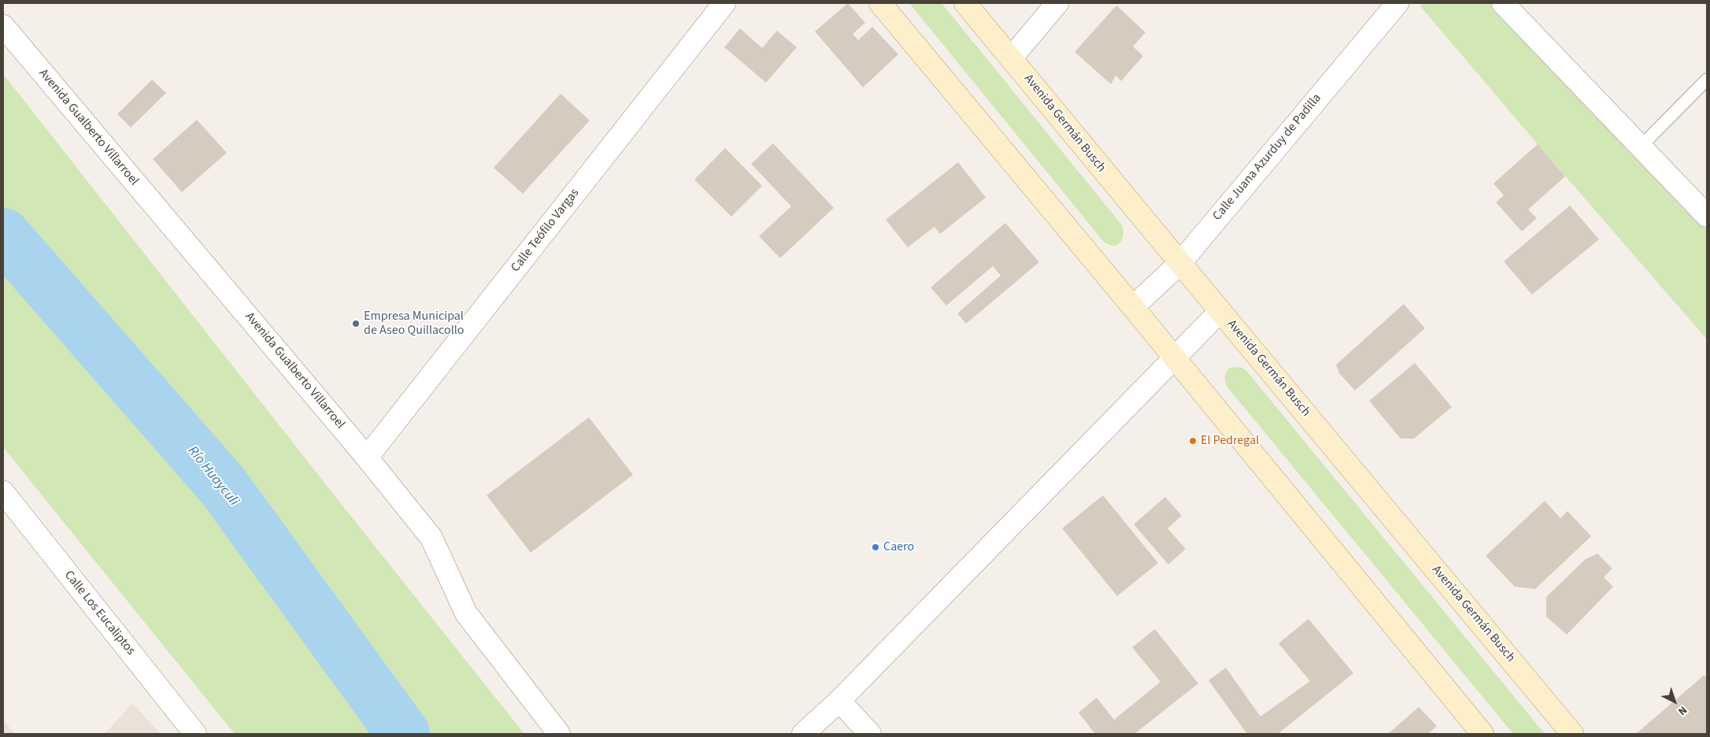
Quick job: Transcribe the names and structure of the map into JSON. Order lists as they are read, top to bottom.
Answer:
{
  "streets": {
    "main road": ["Avenida Germán Busch"],
    "street": [
      "Avenida Gualberto Villarroel",
      "Calle Juana Azurduy de Padilla",
      "Calle Teófilo Vargas",
      "Calle Los Eucaliptos"
    ]
  },
  "crossings": [
    ["Avenida Germán Busch", "Calle Juana Azurduy de Padilla"],
    ["Avenida Gualberto Villarroel", "Calle Teófilo Vargas"]
  ],
  "water": ["Río Huayculi"],
  "places": ["Empresa Municipal de Aseo Quillacollo", "El Pedregal", "Caero"],
  "north": "bottom right"
}
